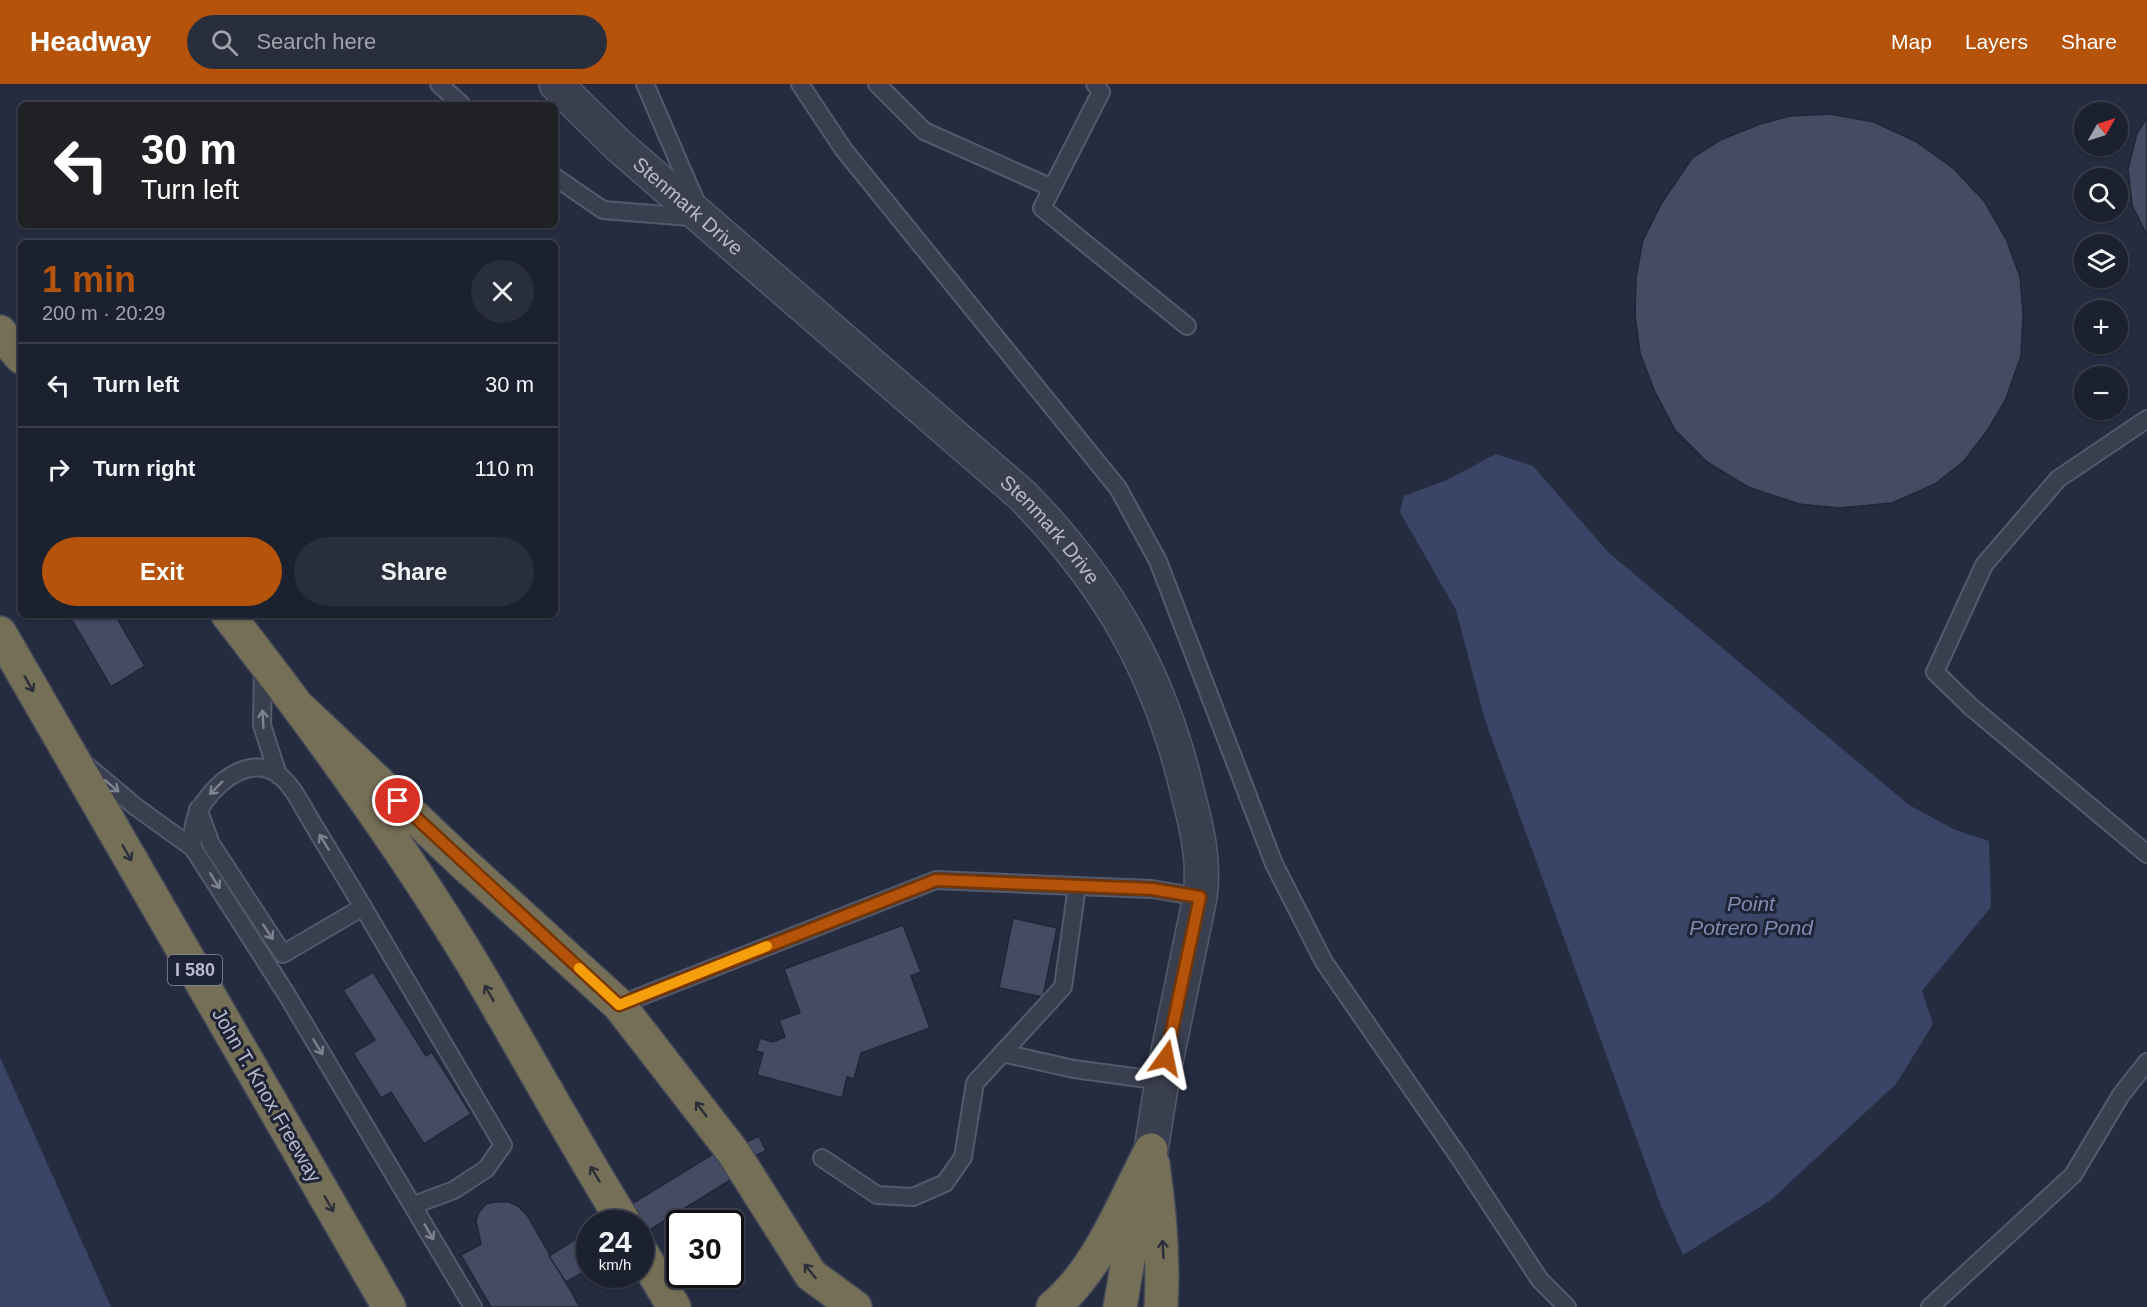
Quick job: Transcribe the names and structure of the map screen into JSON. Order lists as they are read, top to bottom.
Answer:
{
  "streets": {
    "highway": ["I 580", "John T. Knox Freeway"],
    "street": ["Stenmark Drive"]
  },
  "water": ["Point Potrero Pond"],
  "north": "top right",
  "page": {
    "header": "Headway",
    "search": "Search here",
    "nav": ["Map", "Layers", "Share"],
    "map_buttons": ["+", "−"],
    "turn": ["30 m", "Turn left"],
    "heading": ["1 min", "200 m · 20:29"],
    "list": [
      {
        "name": "Turn left",
        "value": "30 m"
      },
      {
        "name": "Turn right",
        "value": "110 m"
      }
    ],
    "buttons": ["Exit", "Share"],
    "speed": "24 km/h",
    "limit": "30"
  }
}
